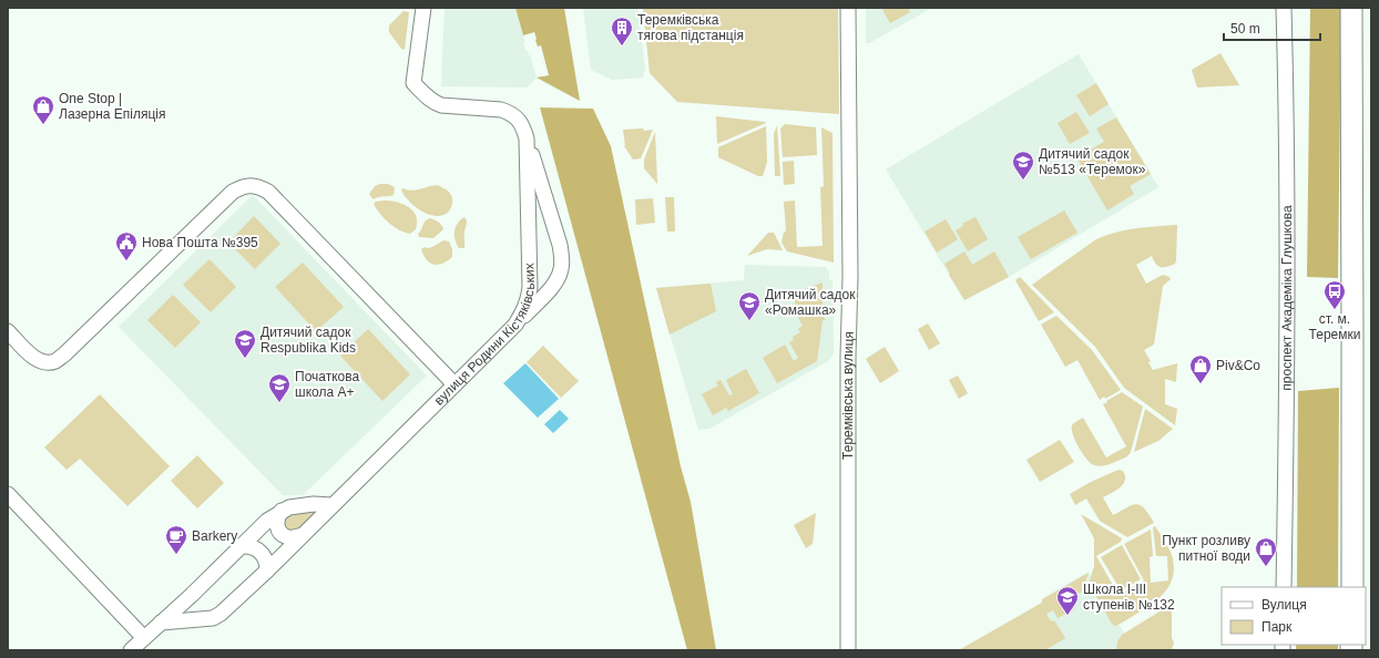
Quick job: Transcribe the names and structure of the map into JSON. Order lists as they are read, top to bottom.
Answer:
{
  "streets": {
    "street": ["проспект Академіка Глушкова", "вулиця Родини Кістяківських", "Теремківська вулиця"]
  },
  "places": {
    "building": ["Теремківська тягова підстанція"],
    "shop": ["One Stop | Лазерна Епіляція", "Piv&Co", "Пункт розливу питної води"],
    "school or university": [
      "Дитячий садок №513 «Теремок»",
      "Дитячий садок «Ромашка»",
      "Дитячий садок Respublika Kids",
      "Початкова школа А+",
      "Школа І-ІІІ ступенів №132"
    ],
    "public building": ["Нова Пошта №395"],
    "bus stop": ["ст. м. Теремки"],
    "cafe": ["Barkery"]
  },
  "legend": ["Вулиця", "Парк"],
  "scale_bar": "50 m"
}
